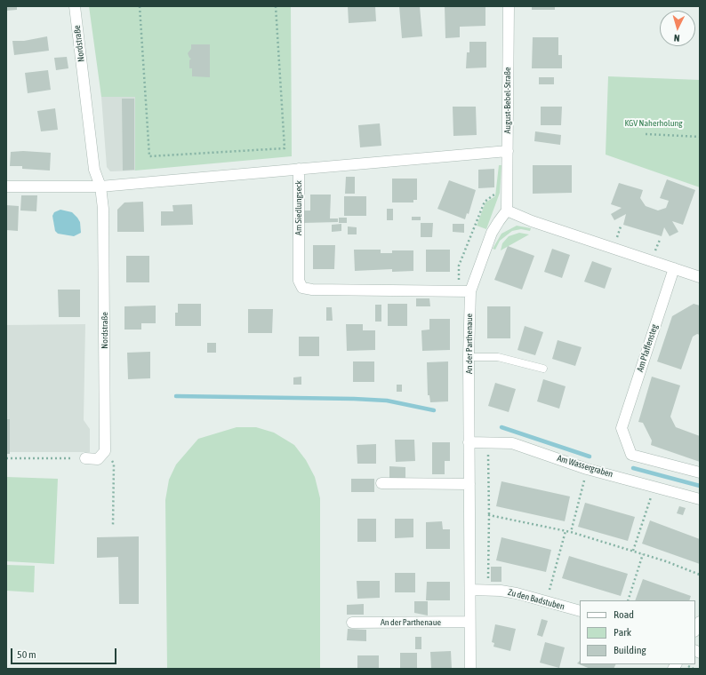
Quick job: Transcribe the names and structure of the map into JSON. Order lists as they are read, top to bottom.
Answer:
{
  "streets": {
    "street": [
      "Nordstraße",
      "August-Bebel-Straße",
      "Am Siedlungseck",
      "An der Parthenaue",
      "Am Pfaffensteg",
      "Am Wassergraben",
      "Zu den Badstuben"
    ]
  },
  "crossings": [
    ["August-Bebel-Straße", "Am Siedlungseck"],
    ["August-Bebel-Straße", "An der Parthenaue"],
    ["Am Siedlungseck", "An der Parthenaue"],
    ["An der Parthenaue", "Am Wassergraben"],
    ["An der Parthenaue", "Zu den Badstuben"]
  ],
  "parks": ["KGV Naherholung"],
  "legend": ["Road", "Park", "Building"],
  "scale_bar": "50 m",
  "north": "bottom"
}
